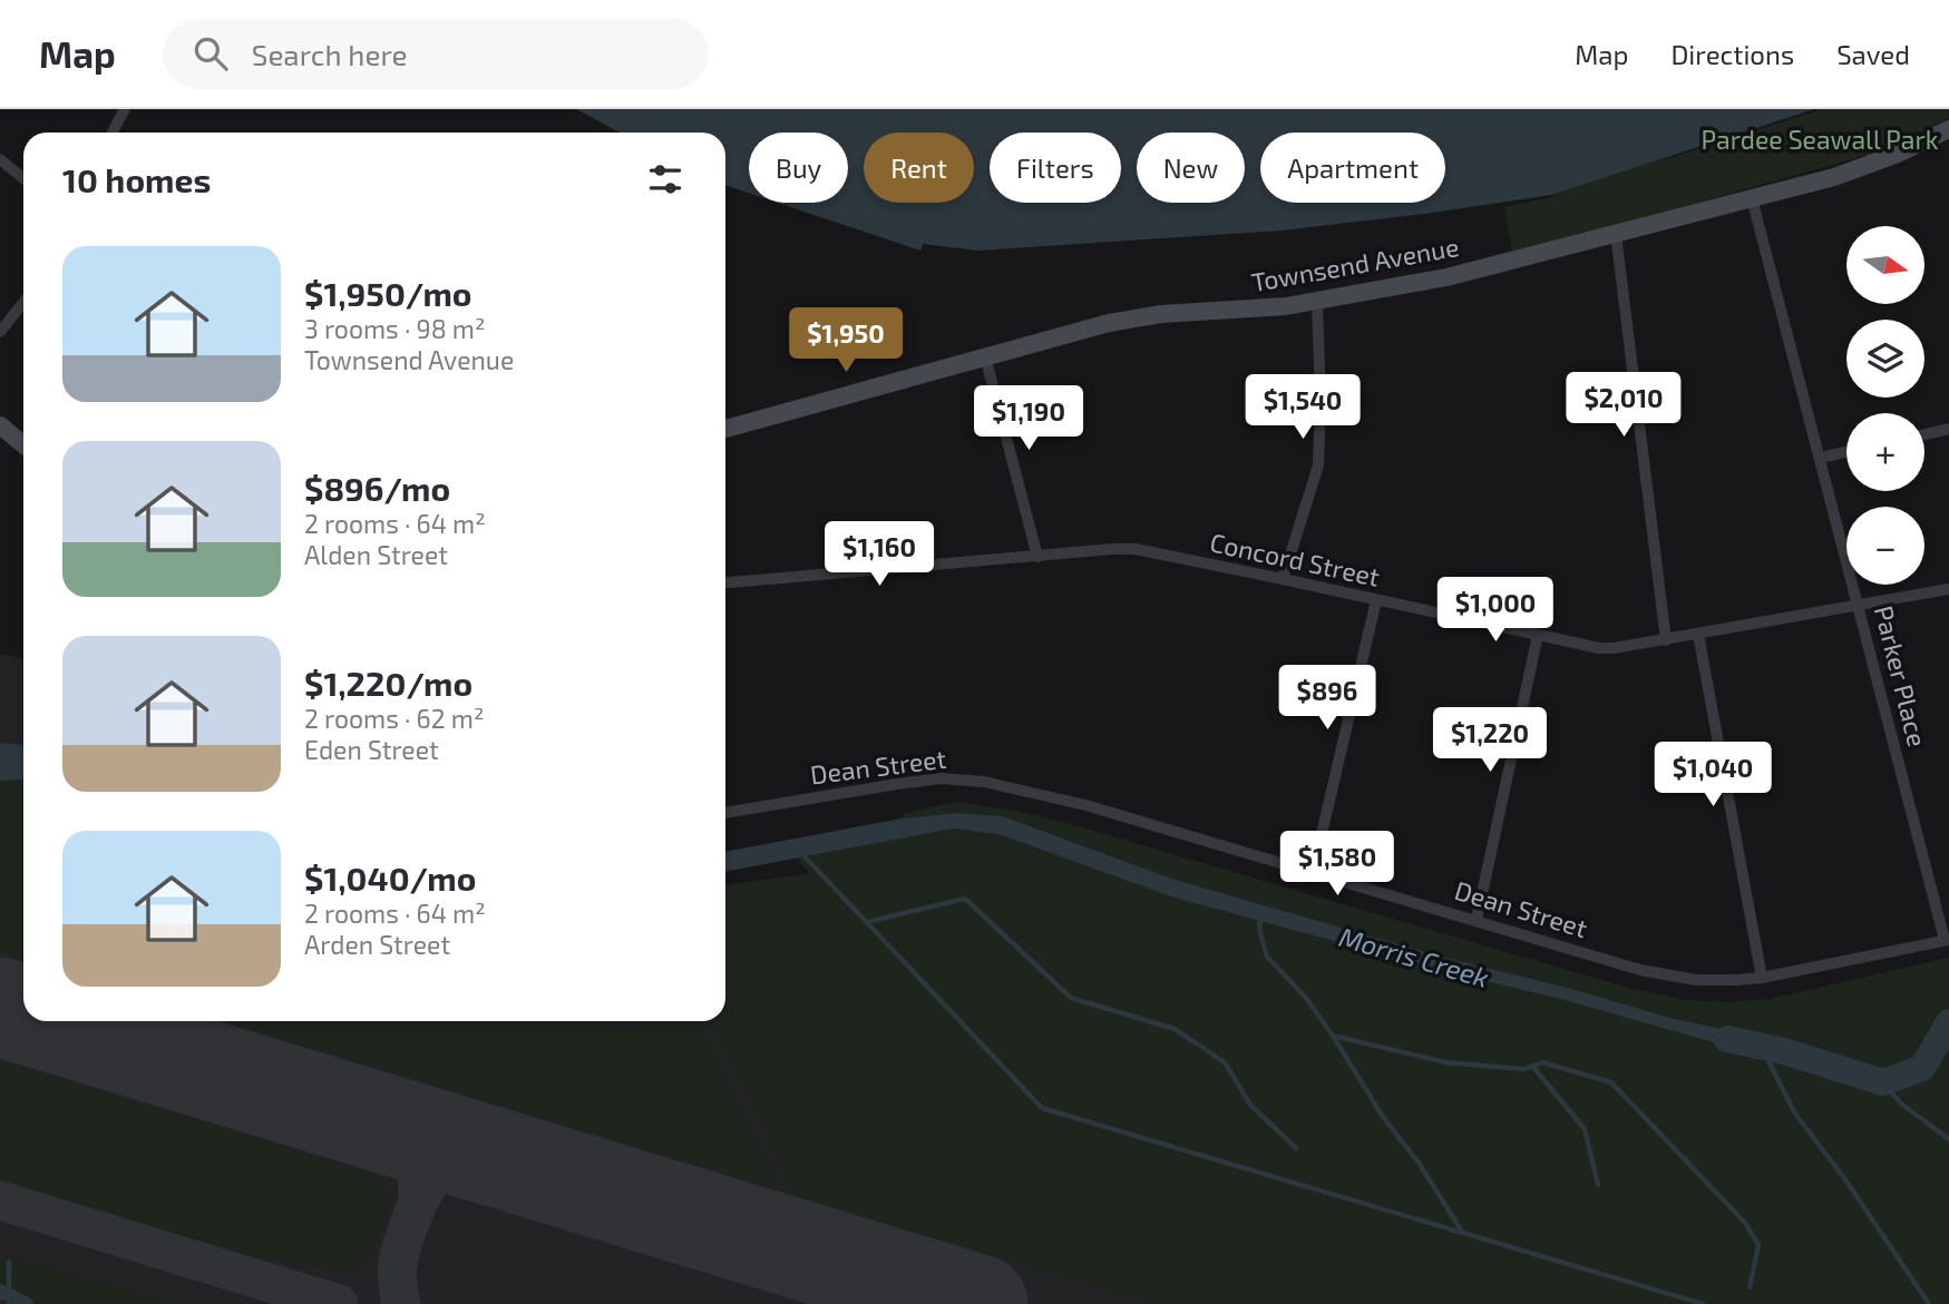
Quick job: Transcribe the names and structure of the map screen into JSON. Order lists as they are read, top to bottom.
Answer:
{
  "streets": {
    "main road": ["Townsend Avenue"],
    "street": ["Concord Street", "Parker Place", "Dean Street"]
  },
  "crossings": [
    ["Townsend Avenue", "Parker Place"],
    ["Concord Street", "Parker Place"],
    ["Parker Place", "Dean Street"]
  ],
  "water": ["Morris Creek"],
  "parks": ["Pardee Seawall Park"],
  "north": "right",
  "page": {
    "header": "Map",
    "search": "Search here",
    "nav": ["Map", "Directions", "Saved"],
    "chip": [
      "Buy",
      "Rent",
      "Filters",
      "New",
      "Apartment"
    ],
    "heading": "10 homes",
    "map_buttons": ["+", "−"],
    "list": [
      {
        "name": "$1,950/mo",
        "note": "3 rooms · 98 m² · Townsend Avenue"
      },
      {
        "name": "$896/mo",
        "note": "2 rooms · 64 m² · Alden Street"
      },
      {
        "name": "$1,220/mo",
        "note": "2 rooms · 62 m² · Eden Street"
      },
      {
        "name": "$1,040/mo",
        "note": "2 rooms · 64 m² · Arden Street"
      }
    ],
    "price": [
      "$1,950",
      "$2,010",
      "$1,540",
      "$1,190",
      "$1,160",
      "$1,000",
      "$896",
      "$1,220",
      "$1,040",
      "$1,580"
    ]
  }
}
